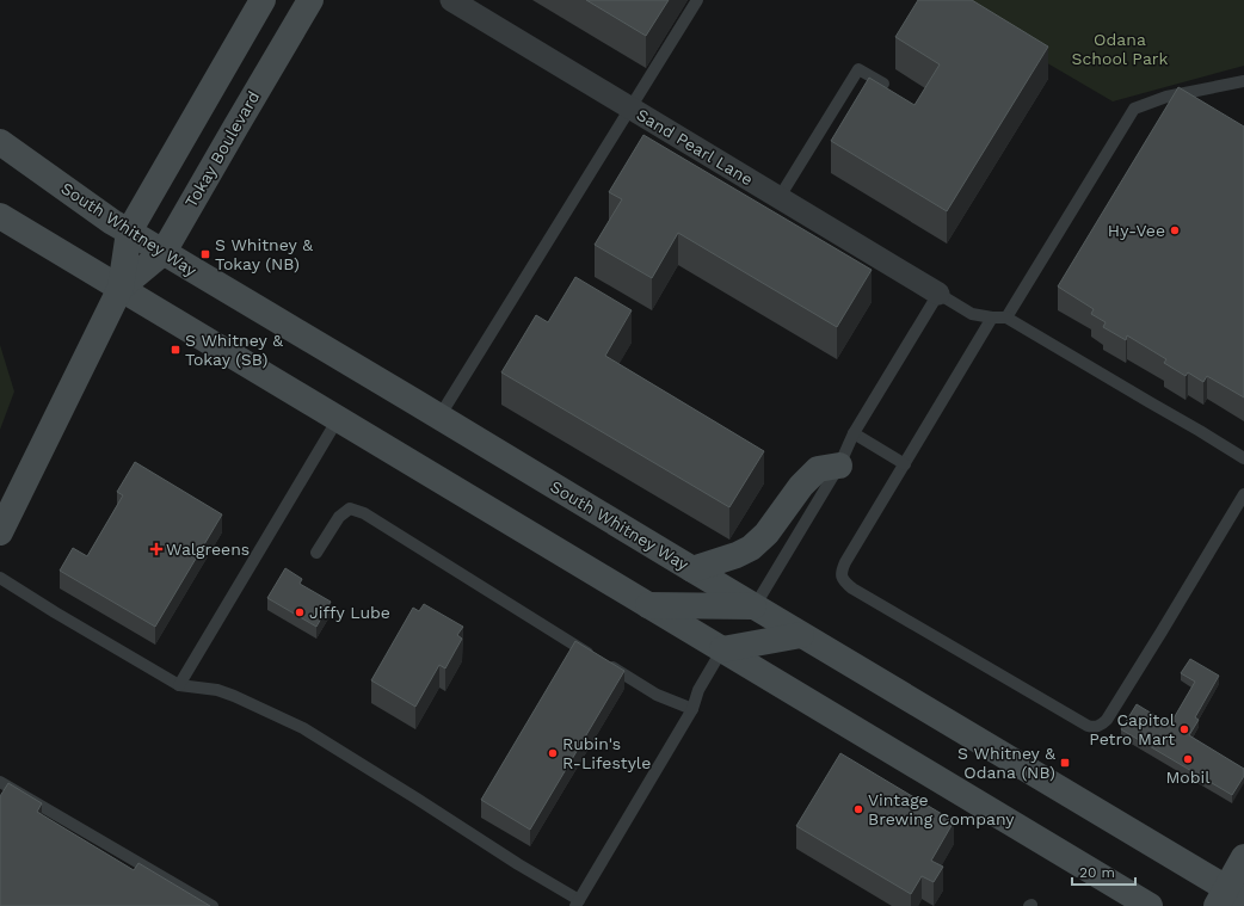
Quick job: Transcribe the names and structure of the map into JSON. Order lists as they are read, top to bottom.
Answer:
{
  "streets": {
    "main road": ["Tokay Boulevard", "South Whitney Way"],
    "street": ["Sand Pearl Lane"]
  },
  "crossings": [
    ["Tokay Boulevard", "South Whitney Way"]
  ],
  "parks": ["Odana School Park"],
  "places": {
    "other": [
      "Hy-Vee",
      "Jiffy Lube",
      "Capitol Petro Mart",
      "Rubin's R-Lifestyle",
      "Mobil",
      "Vintage Brewing Company"
    ],
    "transit": ["S Whitney & Tokay (NB)", "S Whitney & Tokay (SB)", "S Whitney & Odana (NB)"],
    "health": ["Walgreens"]
  },
  "scale_bar": "20 m"
}
